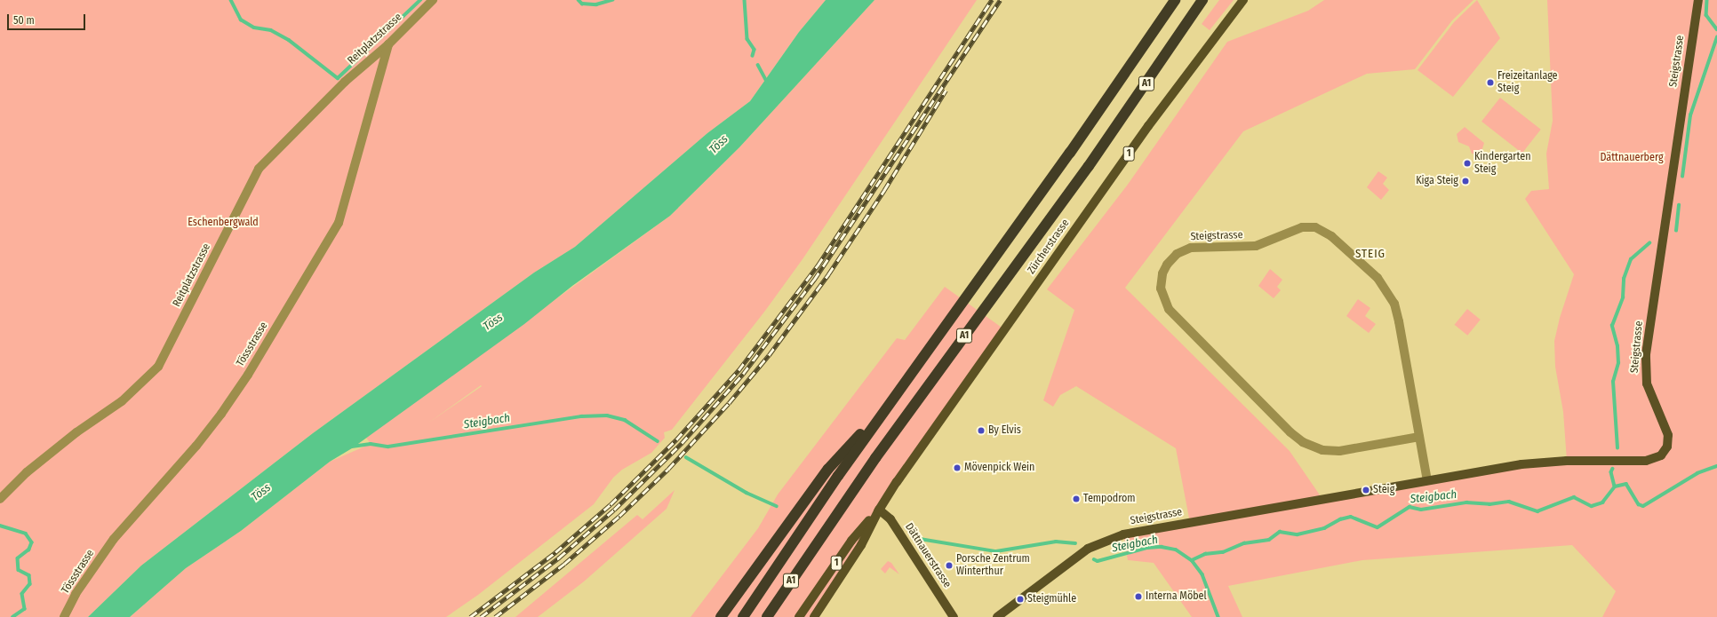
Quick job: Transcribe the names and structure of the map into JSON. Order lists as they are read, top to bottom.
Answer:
{
  "streets": {
    "highway": ["A1"],
    "main road": [
      "Steigstrasse",
      "1",
      "Zürcherstrasse",
      "Dättnauerstrasse"
    ],
    "street": ["Reitplatzstrasse", "Tössstrasse"]
  },
  "crossings": [
    ["Reitplatzstrasse", "Tössstrasse"],
    ["Zürcherstrasse", "Dättnauerstrasse"]
  ],
  "districts": ["STEIG"],
  "water": ["Töss", "Steigbach"],
  "parks": ["Dättnauerberg", "Eschenbergwald"],
  "places": [
    "Freizeitanlage Steig",
    "Kindergarten Steig",
    "Kiga Steig",
    "By Elvis",
    "Mövenpick Wein",
    "Steig",
    "Tempodrom",
    "Porsche Zentrum Winterthur",
    "Interna Möbel",
    "Steigmühle"
  ],
  "scale_bar": "50 m"
}
